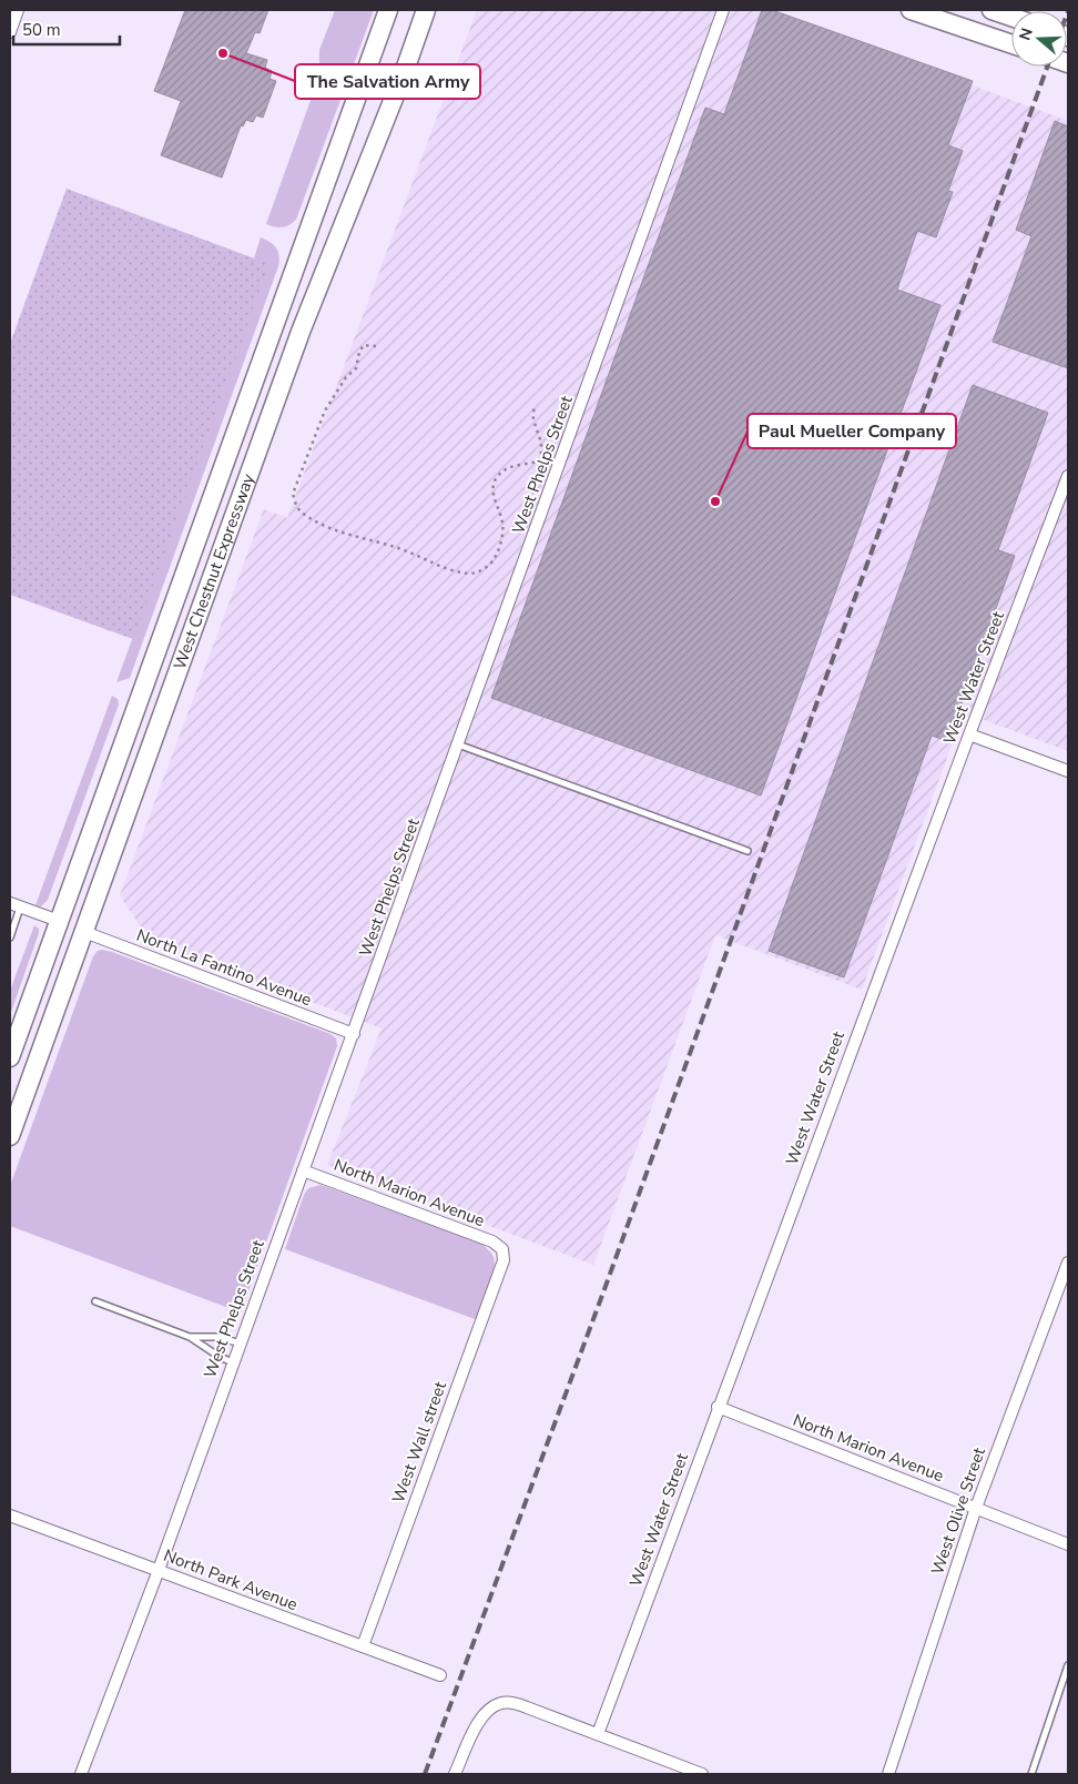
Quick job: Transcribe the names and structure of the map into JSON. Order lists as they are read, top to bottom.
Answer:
{
  "streets": {
    "main road": ["West Chestnut Expressway"],
    "street": [
      "West Phelps Street",
      "West Water Street",
      "North La Fantino Avenue",
      "North Marion Avenue",
      "West Wall street",
      "West Olive Street",
      "North Park Avenue"
    ]
  },
  "crossings": [
    ["West Phelps Street", "North La Fantino Avenue"],
    ["West Phelps Street", "North Marion Avenue"],
    ["West Phelps Street", "North Park Avenue"],
    ["West Chestnut Expressway", "North La Fantino Avenue"],
    ["West Water Street", "North Marion Avenue"],
    ["North Marion Avenue", "West Wall street"],
    ["North Marion Avenue", "West Olive Street"],
    ["West Wall street", "North Park Avenue"]
  ],
  "places": ["The Salvation Army", "Paul Mueller Company"],
  "scale_bar": "50 m",
  "north": "left"
}
